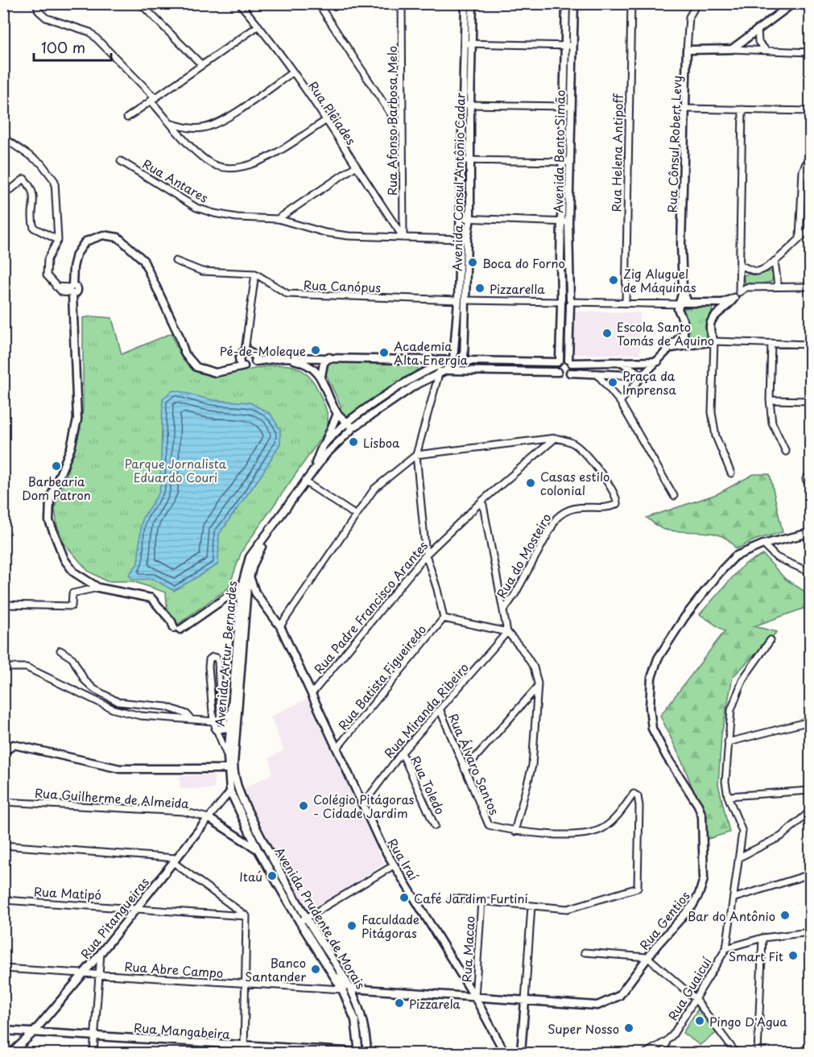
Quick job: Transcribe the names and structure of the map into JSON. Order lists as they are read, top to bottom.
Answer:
{
  "streets": {
    "street": [
      "Rua Plêiades",
      "Rua Afonso Barbosa Melo",
      "Rua Cônsul Robert Levy",
      "Avenida Bento Simão",
      "Rua Helena Antipoff",
      "Rua Antares",
      "Avenida Consul Antônio Cadar",
      "Rua Canópus",
      "Rua do Mosteiro",
      "Rua Padre Francisco Arantes",
      "Avenida Artur Bernardes",
      "Rua Batista Figueiredo",
      "Rua Miranda Ribeiro",
      "Rua Álvaro Santos",
      "Rua Toledo",
      "Rua Guilherme de Almeida",
      "Rua Iraí",
      "Rua Matipó",
      "Rua Pitangueiras",
      "Avenida Prudente de Morais",
      "Rua Gentios",
      "Rua Macao",
      "Rua Abre Campo",
      "Rua Guaicuí",
      "Rua Mangabeira"
    ]
  },
  "crossings": [
    ["Rua Plêiades", "Rua Afonso Barbosa Melo"],
    ["Rua Plêiades", "Rua Antares"],
    ["Rua Afonso Barbosa Melo", "Rua Antares"],
    ["Rua Antares", "Avenida Consul Antônio Cadar"],
    ["Avenida Consul Antônio Cadar", "Rua Canópus"],
    ["Avenida Consul Antônio Cadar", "Avenida Artur Bernardes"],
    ["Rua do Mosteiro", "Rua Padre Francisco Arantes"],
    ["Rua Padre Francisco Arantes", "Rua Iraí"],
    ["Avenida Artur Bernardes", "Rua Iraí"],
    ["Avenida Artur Bernardes", "Avenida Prudente de Morais"],
    ["Rua Batista Figueiredo", "Rua Iraí"],
    ["Rua Miranda Ribeiro", "Rua Álvaro Santos"],
    ["Rua Miranda Ribeiro", "Rua Toledo"],
    ["Rua Miranda Ribeiro", "Rua Iraí"],
    ["Rua Guilherme de Almeida", "Rua Pitangueiras"],
    ["Rua Guilherme de Almeida", "Avenida Prudente de Morais"],
    ["Rua Iraí", "Rua Gentios"],
    ["Rua Iraí", "Rua Macao"],
    ["Rua Matipó", "Rua Pitangueiras"],
    ["Rua Pitangueiras", "Avenida Prudente de Morais"],
    ["Rua Pitangueiras", "Rua Abre Campo"],
    ["Rua Pitangueiras", "Rua Mangabeira"],
    ["Avenida Prudente de Morais", "Rua Gentios"],
    ["Avenida Prudente de Morais", "Rua Abre Campo"],
    ["Avenida Prudente de Morais", "Rua Mangabeira"],
    ["Rua Gentios", "Rua Macao"]
  ],
  "parks": ["Parque Jornalista Eduardo Couri"],
  "places": [
    "Boca do Forno",
    "Zig Aluguel de Máquinas",
    "Pizzarella",
    "Escola Santo Tomás de Aquino",
    "Pé-de-Moleque",
    "Academia Alta Energia",
    "Praça da Imprensa",
    "Lisboa",
    "Barbearia Dom Patron",
    "Casas estilo colonial",
    "Colégio Pitágoras - Cidade Jardim",
    "Itaú",
    "Café Jardim Furtini",
    "Bar do Antônio",
    "Faculdade Pitágoras",
    "Smart Fit",
    "Banco Santander",
    "Pizzarela",
    "Pingo D'Agua",
    "Super Nosso"
  ],
  "scale_bar": "100 m"
}
